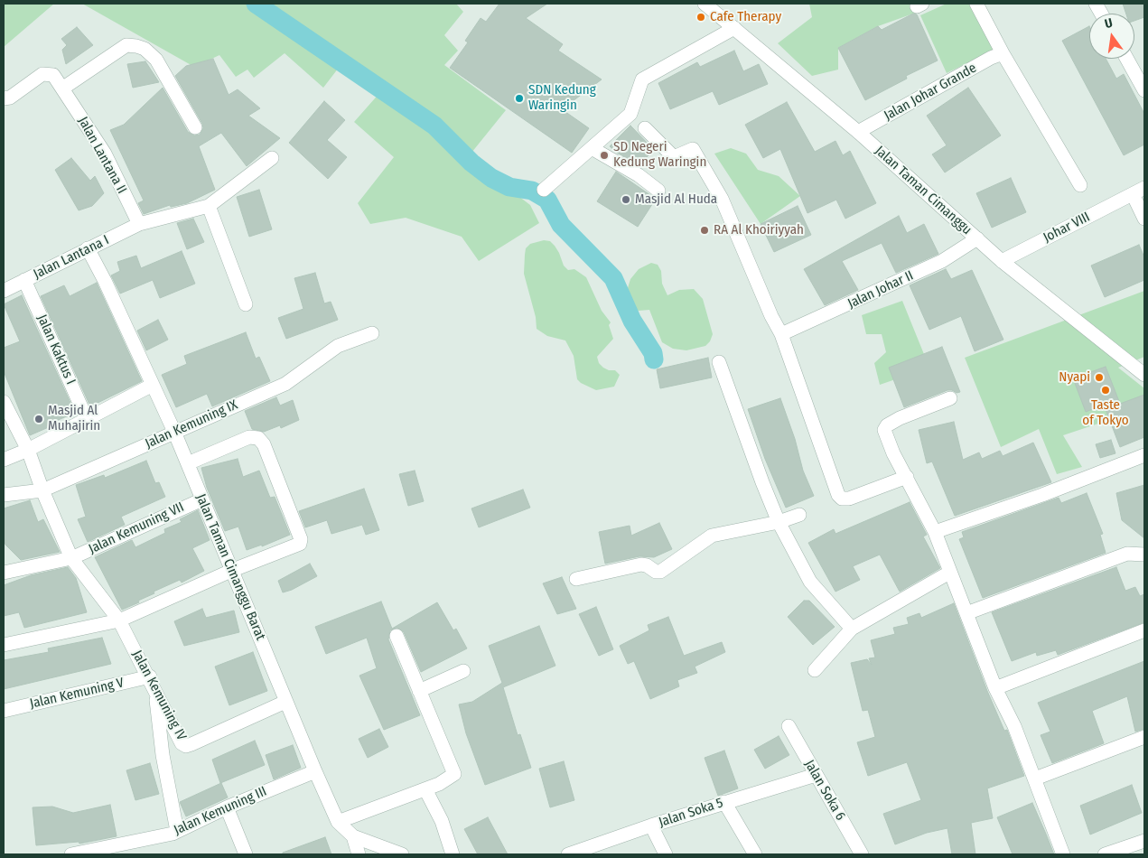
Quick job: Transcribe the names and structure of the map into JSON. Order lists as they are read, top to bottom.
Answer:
{
  "streets": {
    "street": [
      "Jalan Johar Grande",
      "Jalan Lantana II",
      "Jalan Taman Cimanggu",
      "Johar VIII",
      "Jalan Lantana I",
      "Jalan Johar II",
      "Jalan Kaktus I",
      "Jalan Kemuning IX",
      "Jalan Kemuning VII",
      "Jalan Taman Cimanggu Barat",
      "Jalan Kemuning V",
      "Jalan Kemuning IV",
      "Jalan Soka 6",
      "Jalan Kemuning III",
      "Jalan Soka 5"
    ]
  },
  "crossings": [
    ["Jalan Johar Grande", "Jalan Taman Cimanggu"],
    ["Jalan Lantana II", "Jalan Lantana I"],
    ["Jalan Taman Cimanggu", "Johar VIII"],
    ["Jalan Taman Cimanggu", "Jalan Johar II"],
    ["Jalan Lantana I", "Jalan Kaktus I"],
    ["Jalan Lantana I", "Jalan Taman Cimanggu Barat"],
    ["Jalan Kemuning IX", "Jalan Taman Cimanggu Barat"],
    ["Jalan Kemuning VII", "Jalan Taman Cimanggu Barat"],
    ["Jalan Kemuning VII", "Jalan Kemuning IV"],
    ["Jalan Taman Cimanggu Barat", "Jalan Kemuning IV"],
    ["Jalan Taman Cimanggu Barat", "Jalan Kemuning III"],
    ["Jalan Kemuning V", "Jalan Kemuning IV"],
    ["Jalan Soka 6", "Jalan Soka 5"]
  ],
  "places": [
    "Cafe Therapy",
    "SDN Kedung Waringin",
    "SD Negeri Kedung Waringin",
    "Masjid Al Huda",
    "RA Al Khoiriyyah",
    "Nyapi",
    "Taste of Tokyo",
    "Masjid Al Muhajirin"
  ],
  "north": "top"
}
